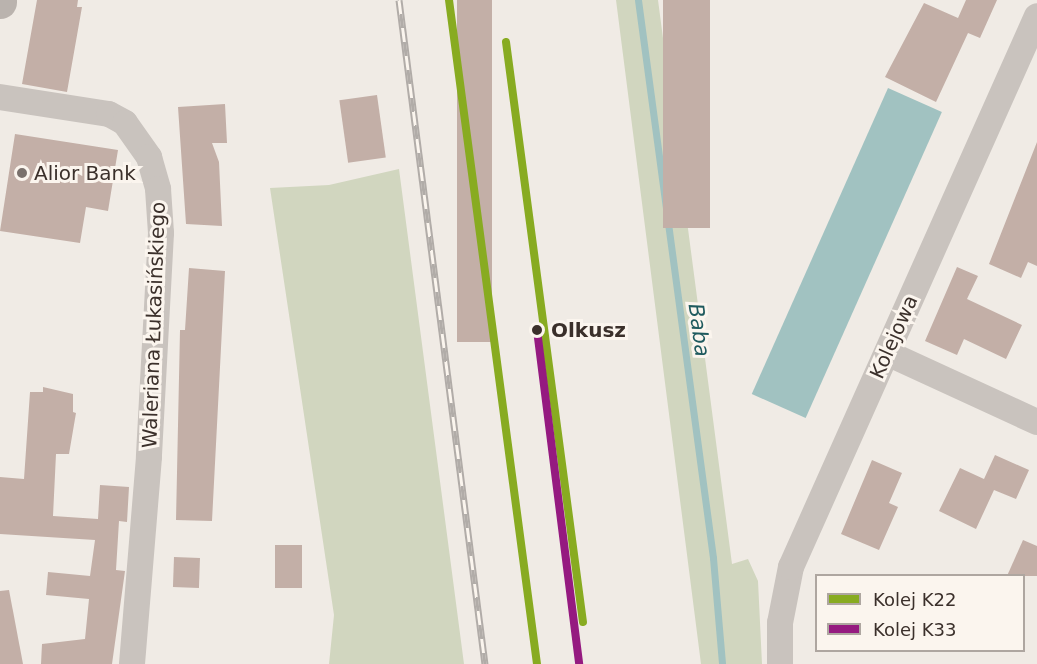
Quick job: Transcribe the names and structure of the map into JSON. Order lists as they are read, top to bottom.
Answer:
{
  "streets": {
    "street": ["Waleriana Łukasińskiego", "Kolejowa"]
  },
  "water": ["Baba"],
  "places": ["Alior Bank", "Olkusz"],
  "lines": ["rail line K22", "rail line K33"],
  "legend": ["Kolej K22", "Kolej K33"]
}
